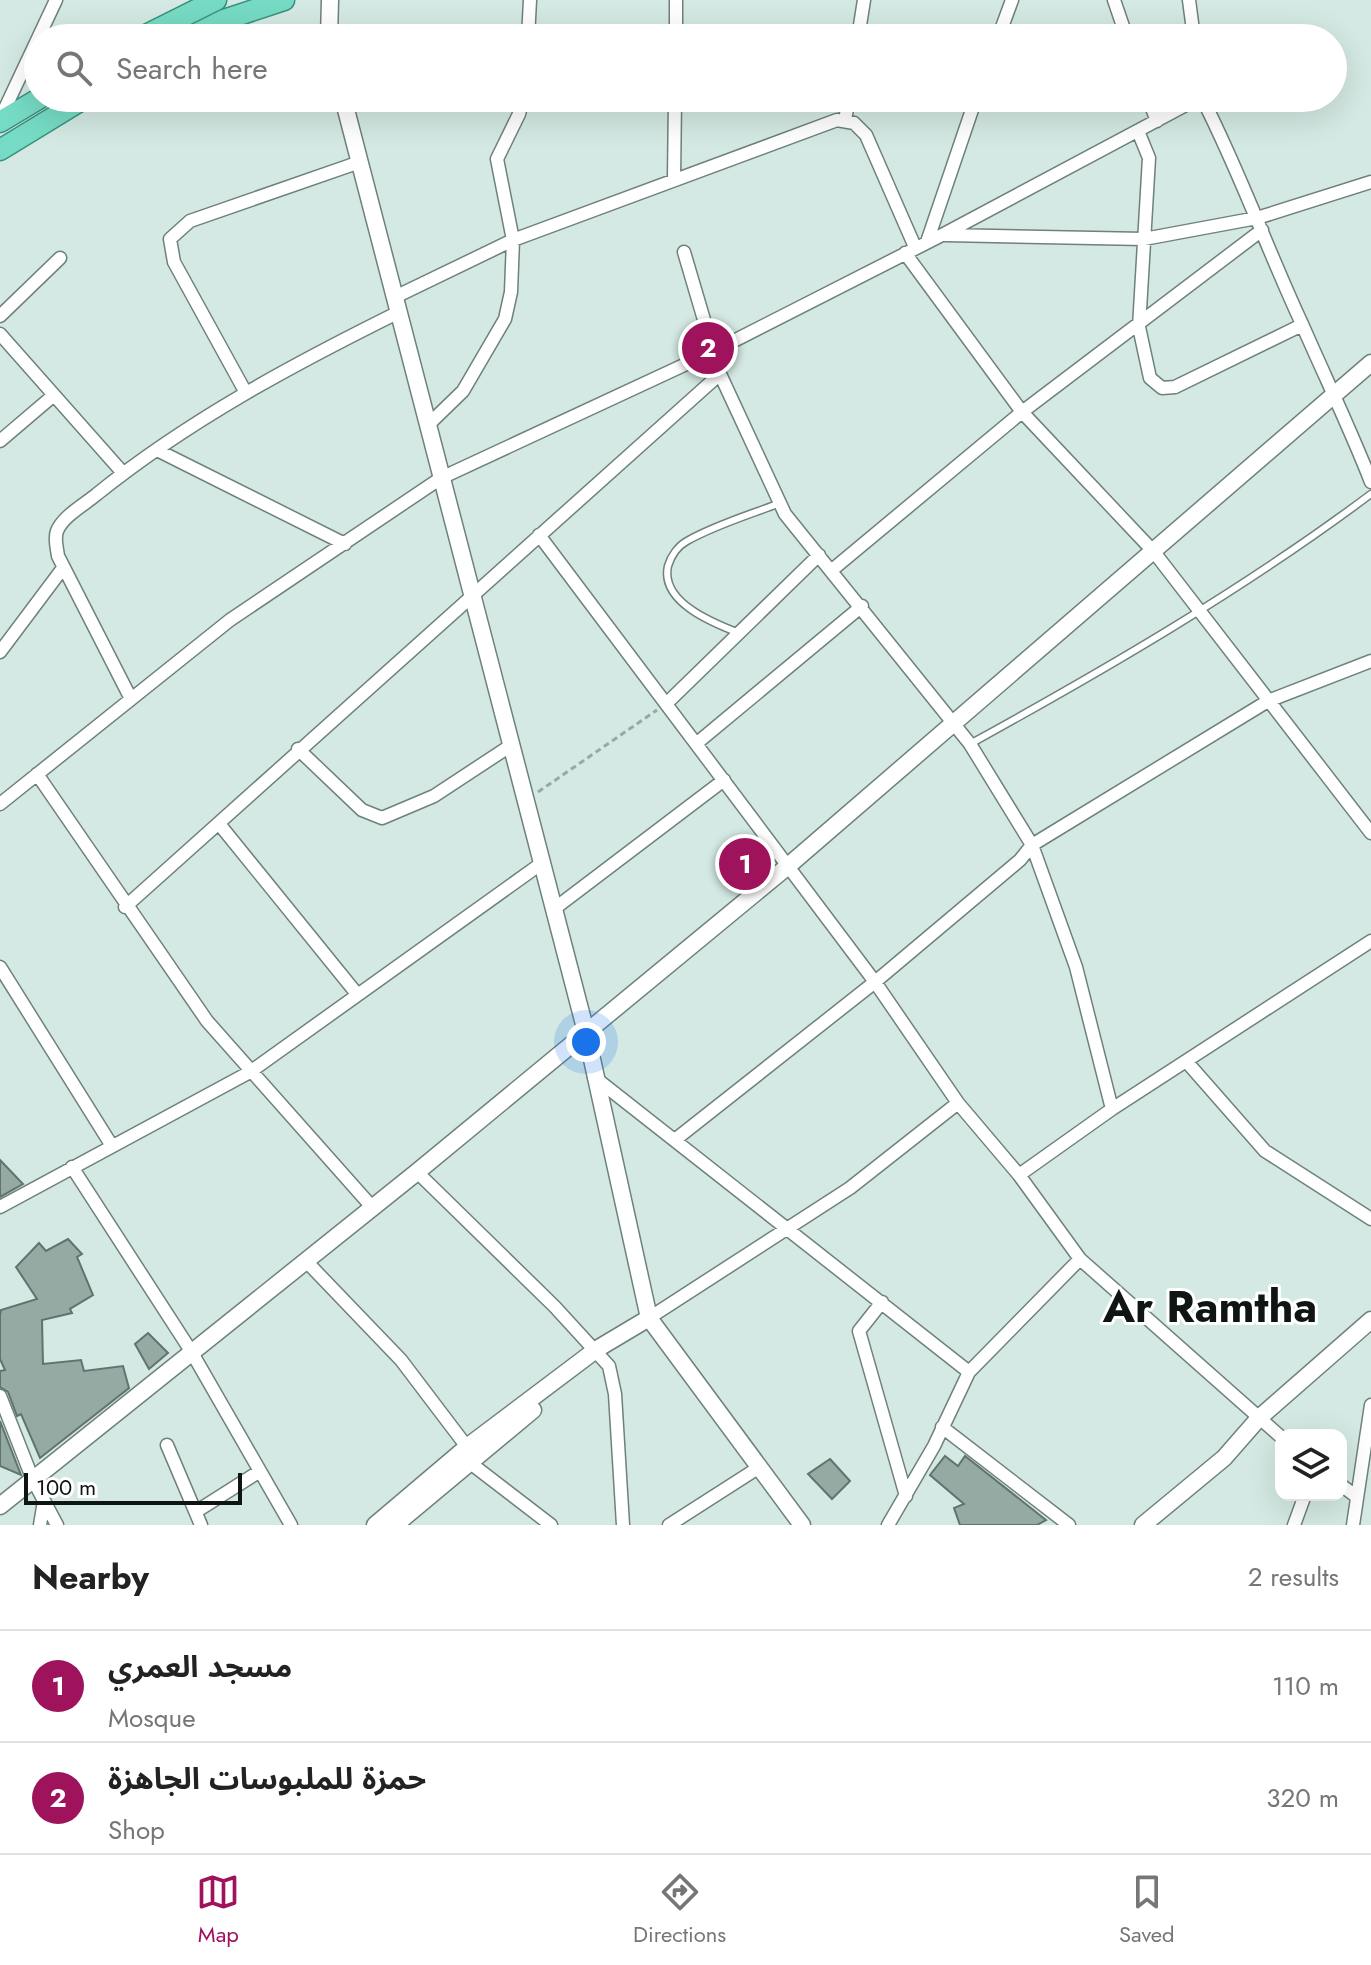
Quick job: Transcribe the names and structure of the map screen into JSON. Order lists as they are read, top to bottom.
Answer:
{
  "districts": ["Ar Ramtha"],
  "scale_bar": "100 m",
  "page": {
    "search": "Search here",
    "pins": ["2", "1"],
    "scale": "100 m",
    "heading": ["Nearby", "2 results"],
    "list": [
      {
        "mark": "1",
        "name": "مسجد العمري",
        "note": "Mosque",
        "value": "110 m"
      },
      {
        "mark": "2",
        "name": "حمزة للملبوسات الجاهزة",
        "note": "Shop",
        "value": "320 m"
      }
    ],
    "nav": ["Map", "Directions", "Saved"]
  }
}
